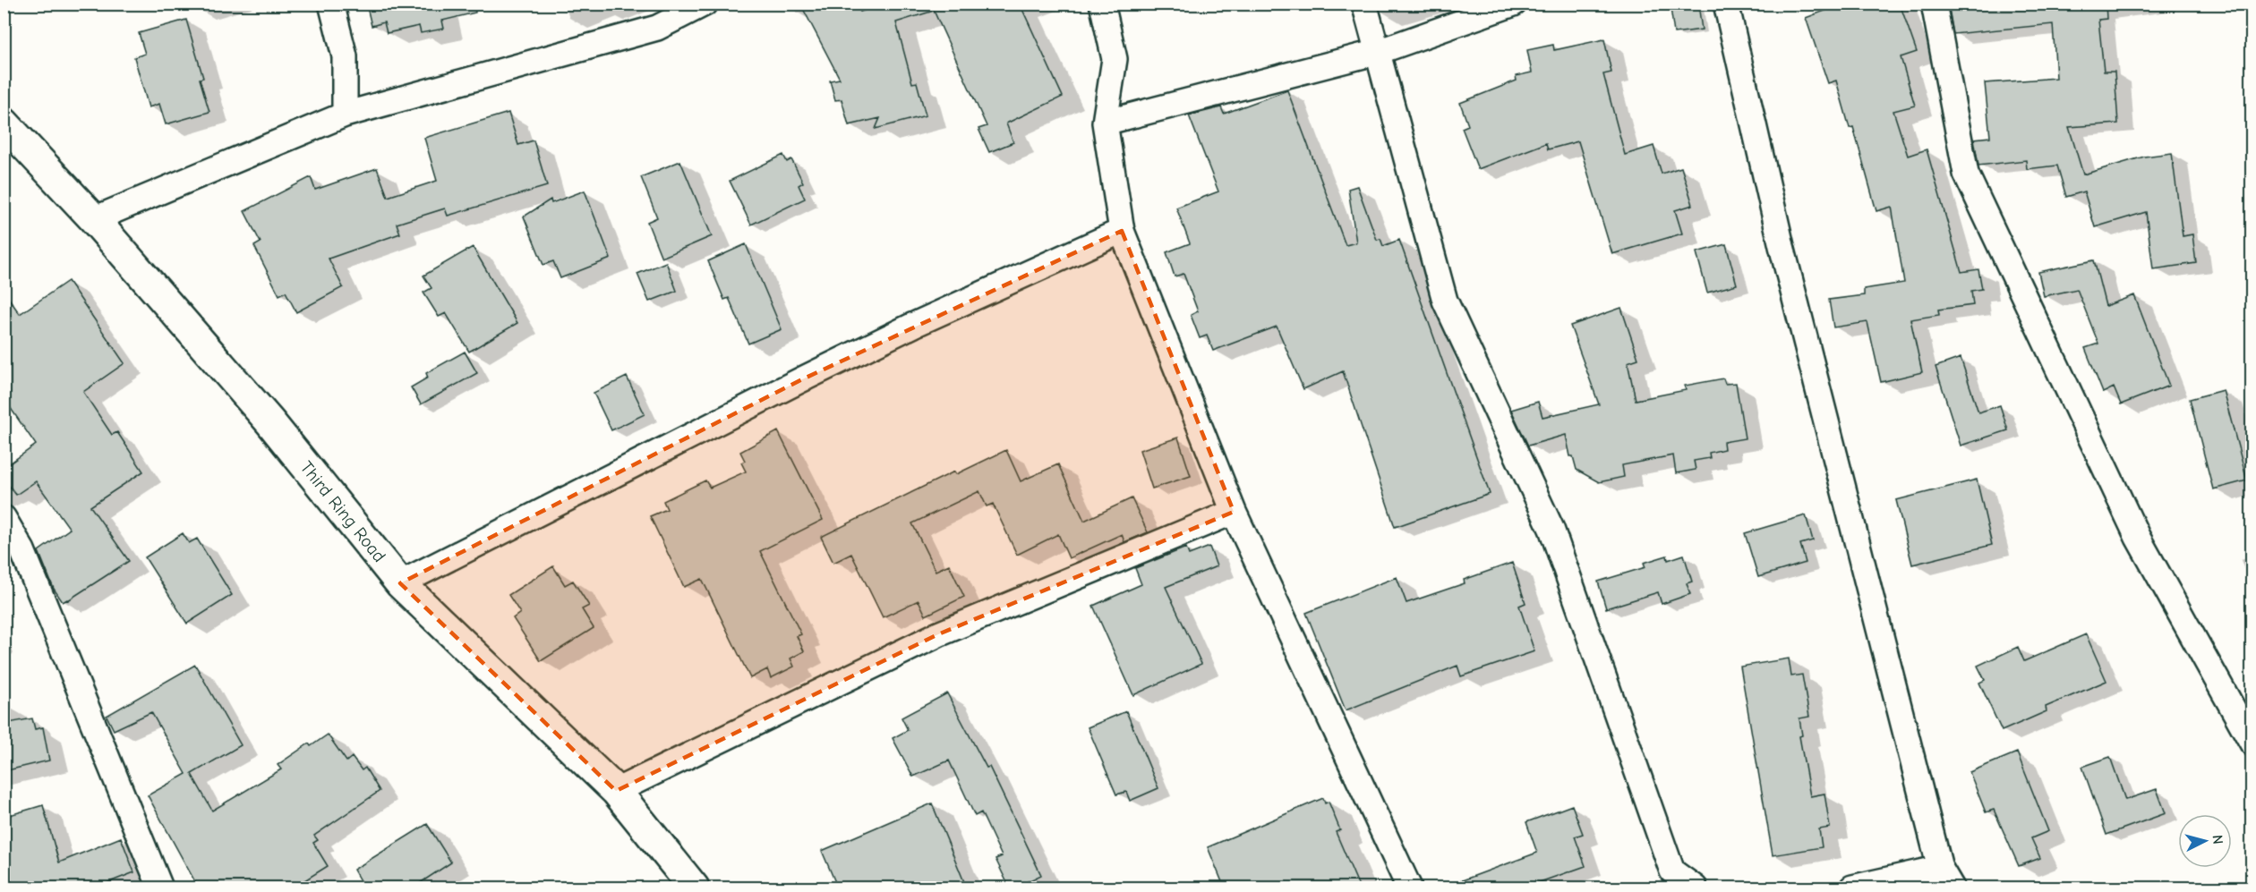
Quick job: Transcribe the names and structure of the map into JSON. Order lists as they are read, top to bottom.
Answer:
{
  "streets": {
    "street": ["Third Ring Road"]
  },
  "north": "right"
}
